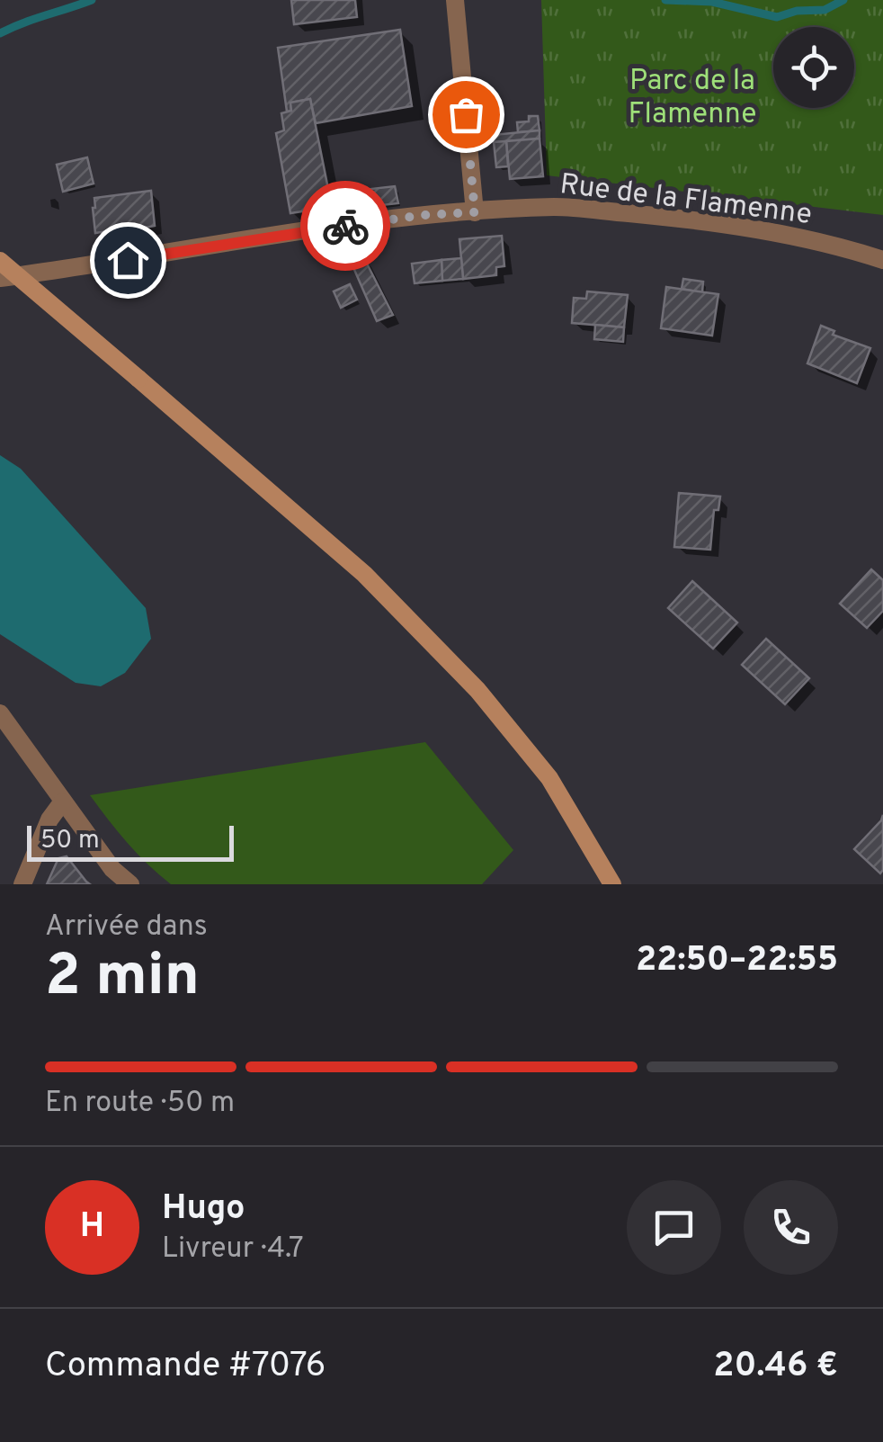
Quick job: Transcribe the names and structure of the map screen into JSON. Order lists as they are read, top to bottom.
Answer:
{
  "streets": {
    "street": ["Rue de la Flamenne"]
  },
  "parks": ["Parc de la Flamenne"],
  "scale_bar": "50 m",
  "page": {
    "scale": "50 m",
    "heading": ["2 min", "Arrivée dans", "22:50–22:55"],
    "panel": [
      "Hugo",
      "Livreur · 4.7",
      "Commande #7076",
      "20.46 €"
    ],
    "bar": "En route · 50 m",
    "round": "H"
  }
}
